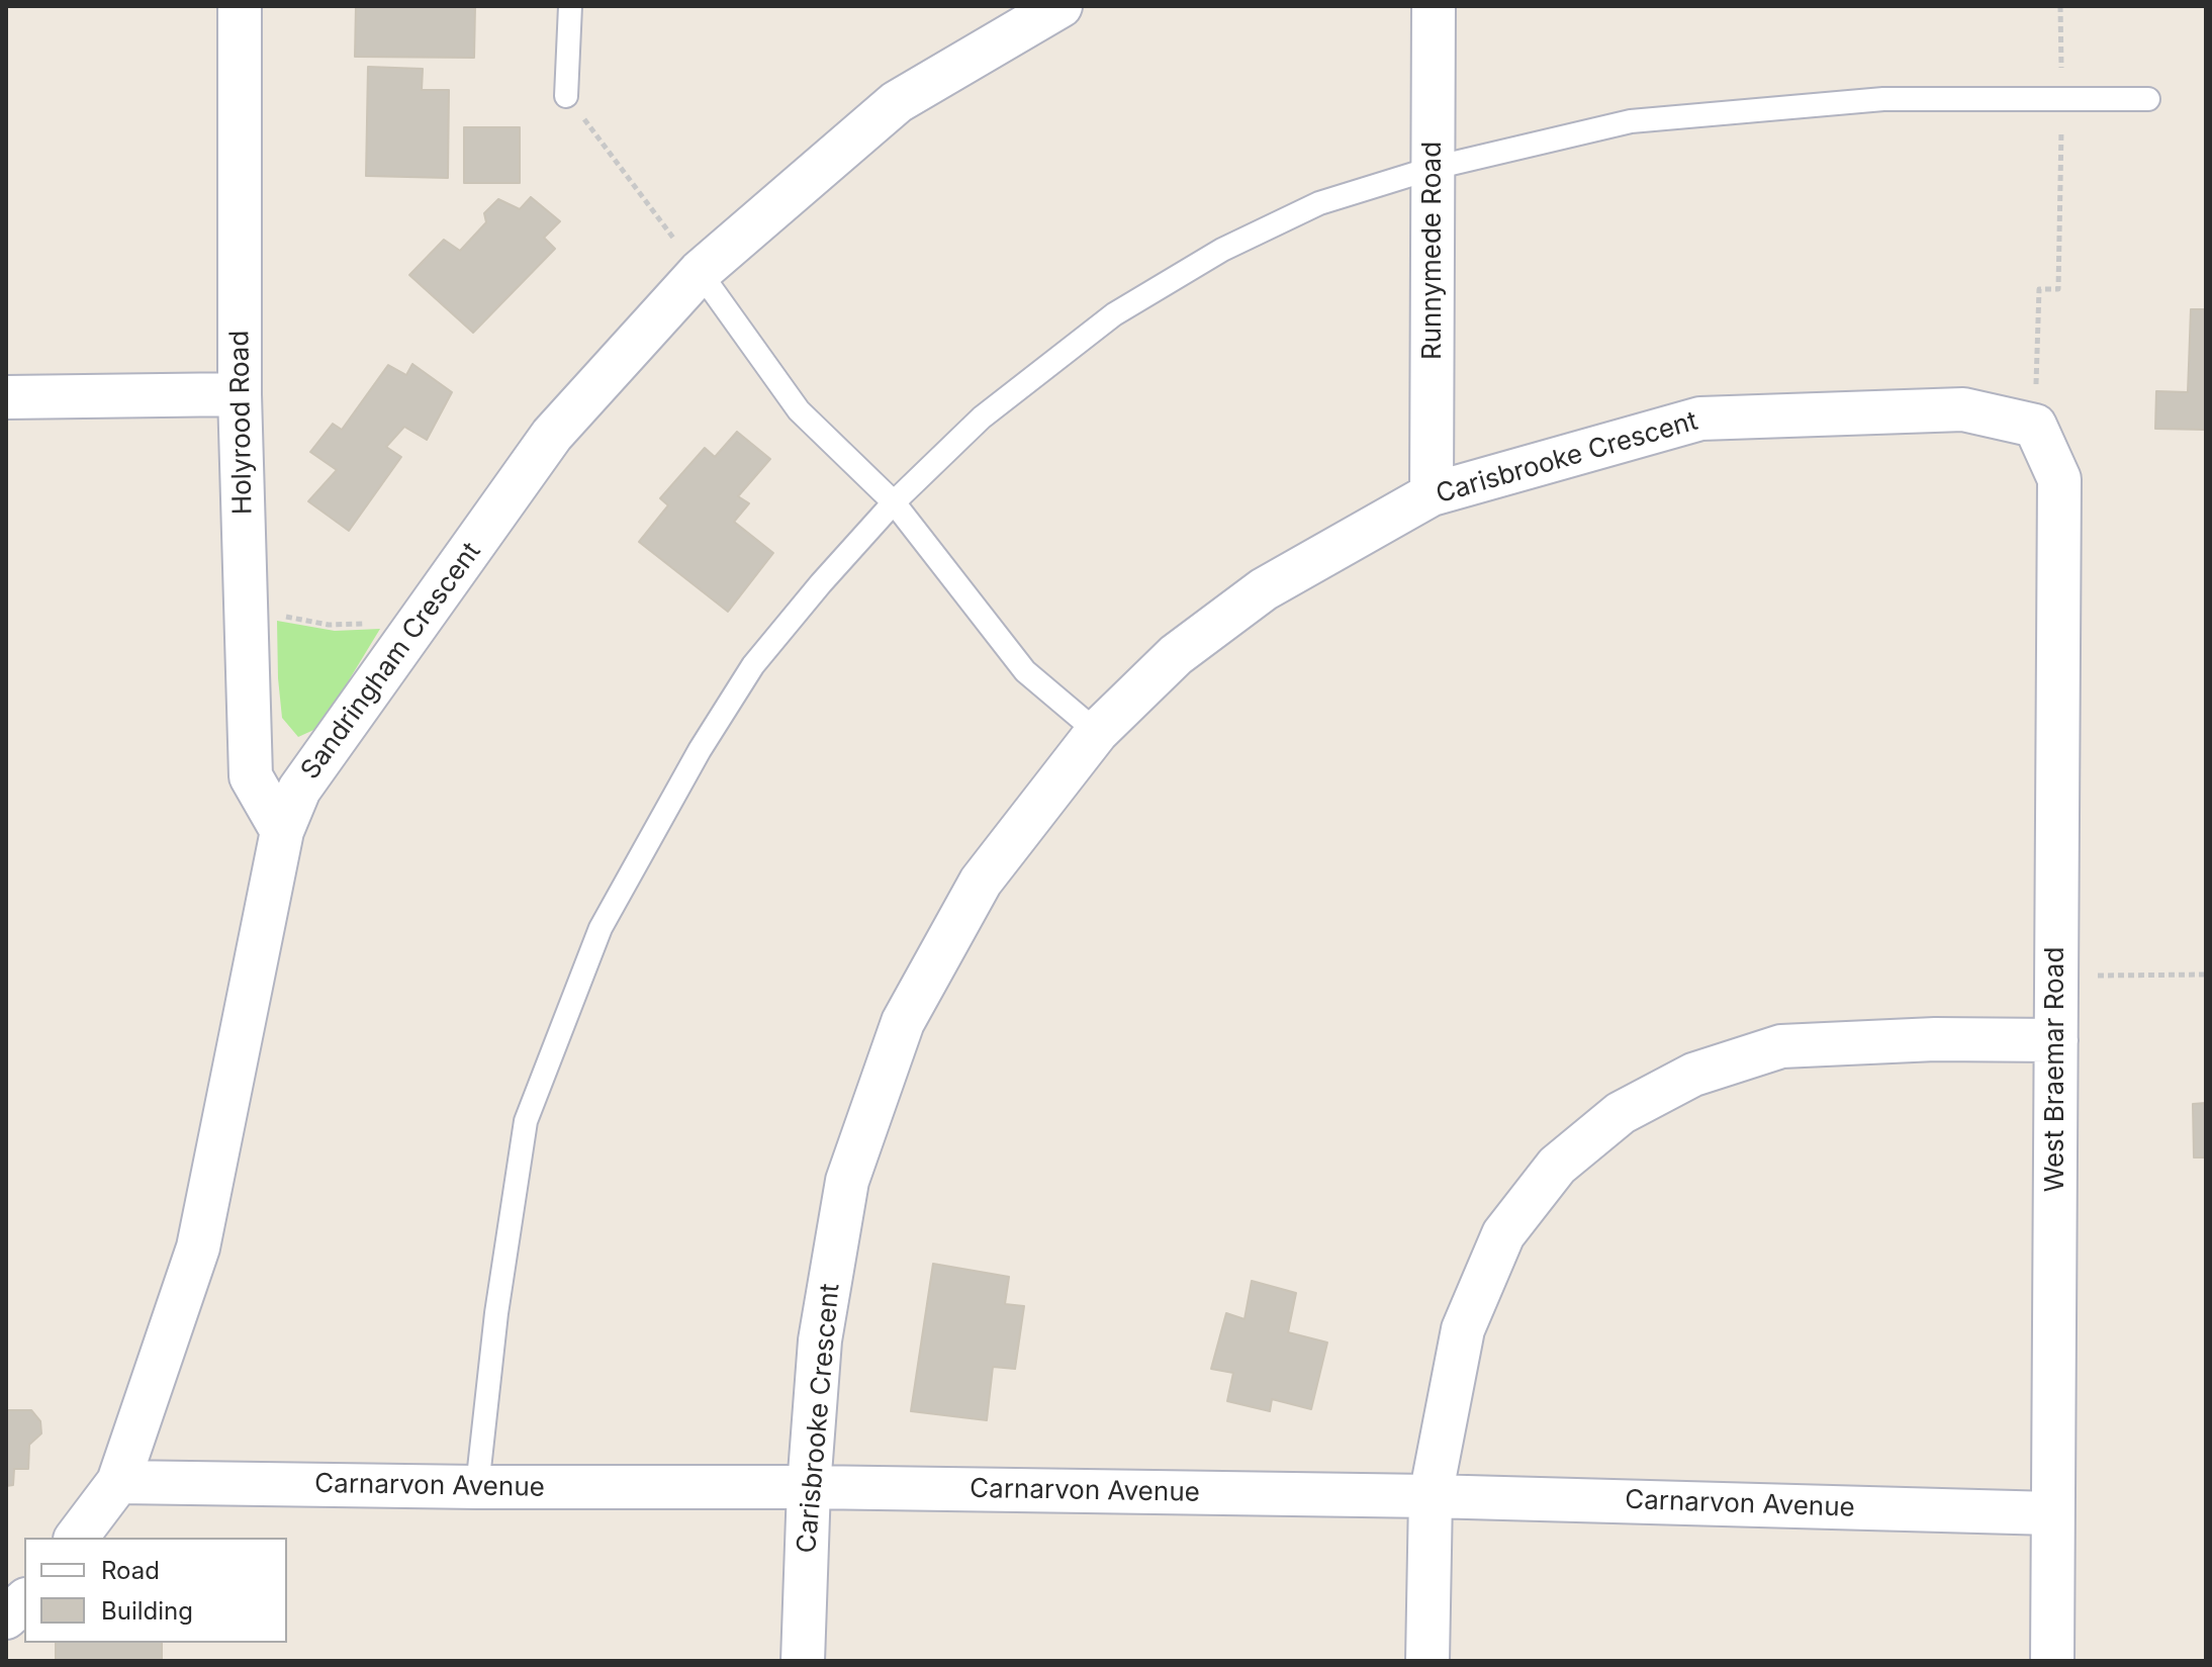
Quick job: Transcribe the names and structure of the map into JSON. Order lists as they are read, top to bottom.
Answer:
{
  "streets": {
    "street": [
      "Runnymede Road",
      "Holyrood Road",
      "Carisbrooke Crescent",
      "Sandringham Crescent",
      "West Braemar Road",
      "Carnarvon Avenue"
    ]
  },
  "crossings": [
    ["Runnymede Road", "Carisbrooke Crescent"],
    ["Holyrood Road", "Sandringham Crescent"],
    ["Carisbrooke Crescent", "West Braemar Road"],
    ["Carisbrooke Crescent", "Carnarvon Avenue"],
    ["Sandringham Crescent", "Carnarvon Avenue"],
    ["West Braemar Road", "Carnarvon Avenue"]
  ],
  "legend": ["Road", "Building"]
}
